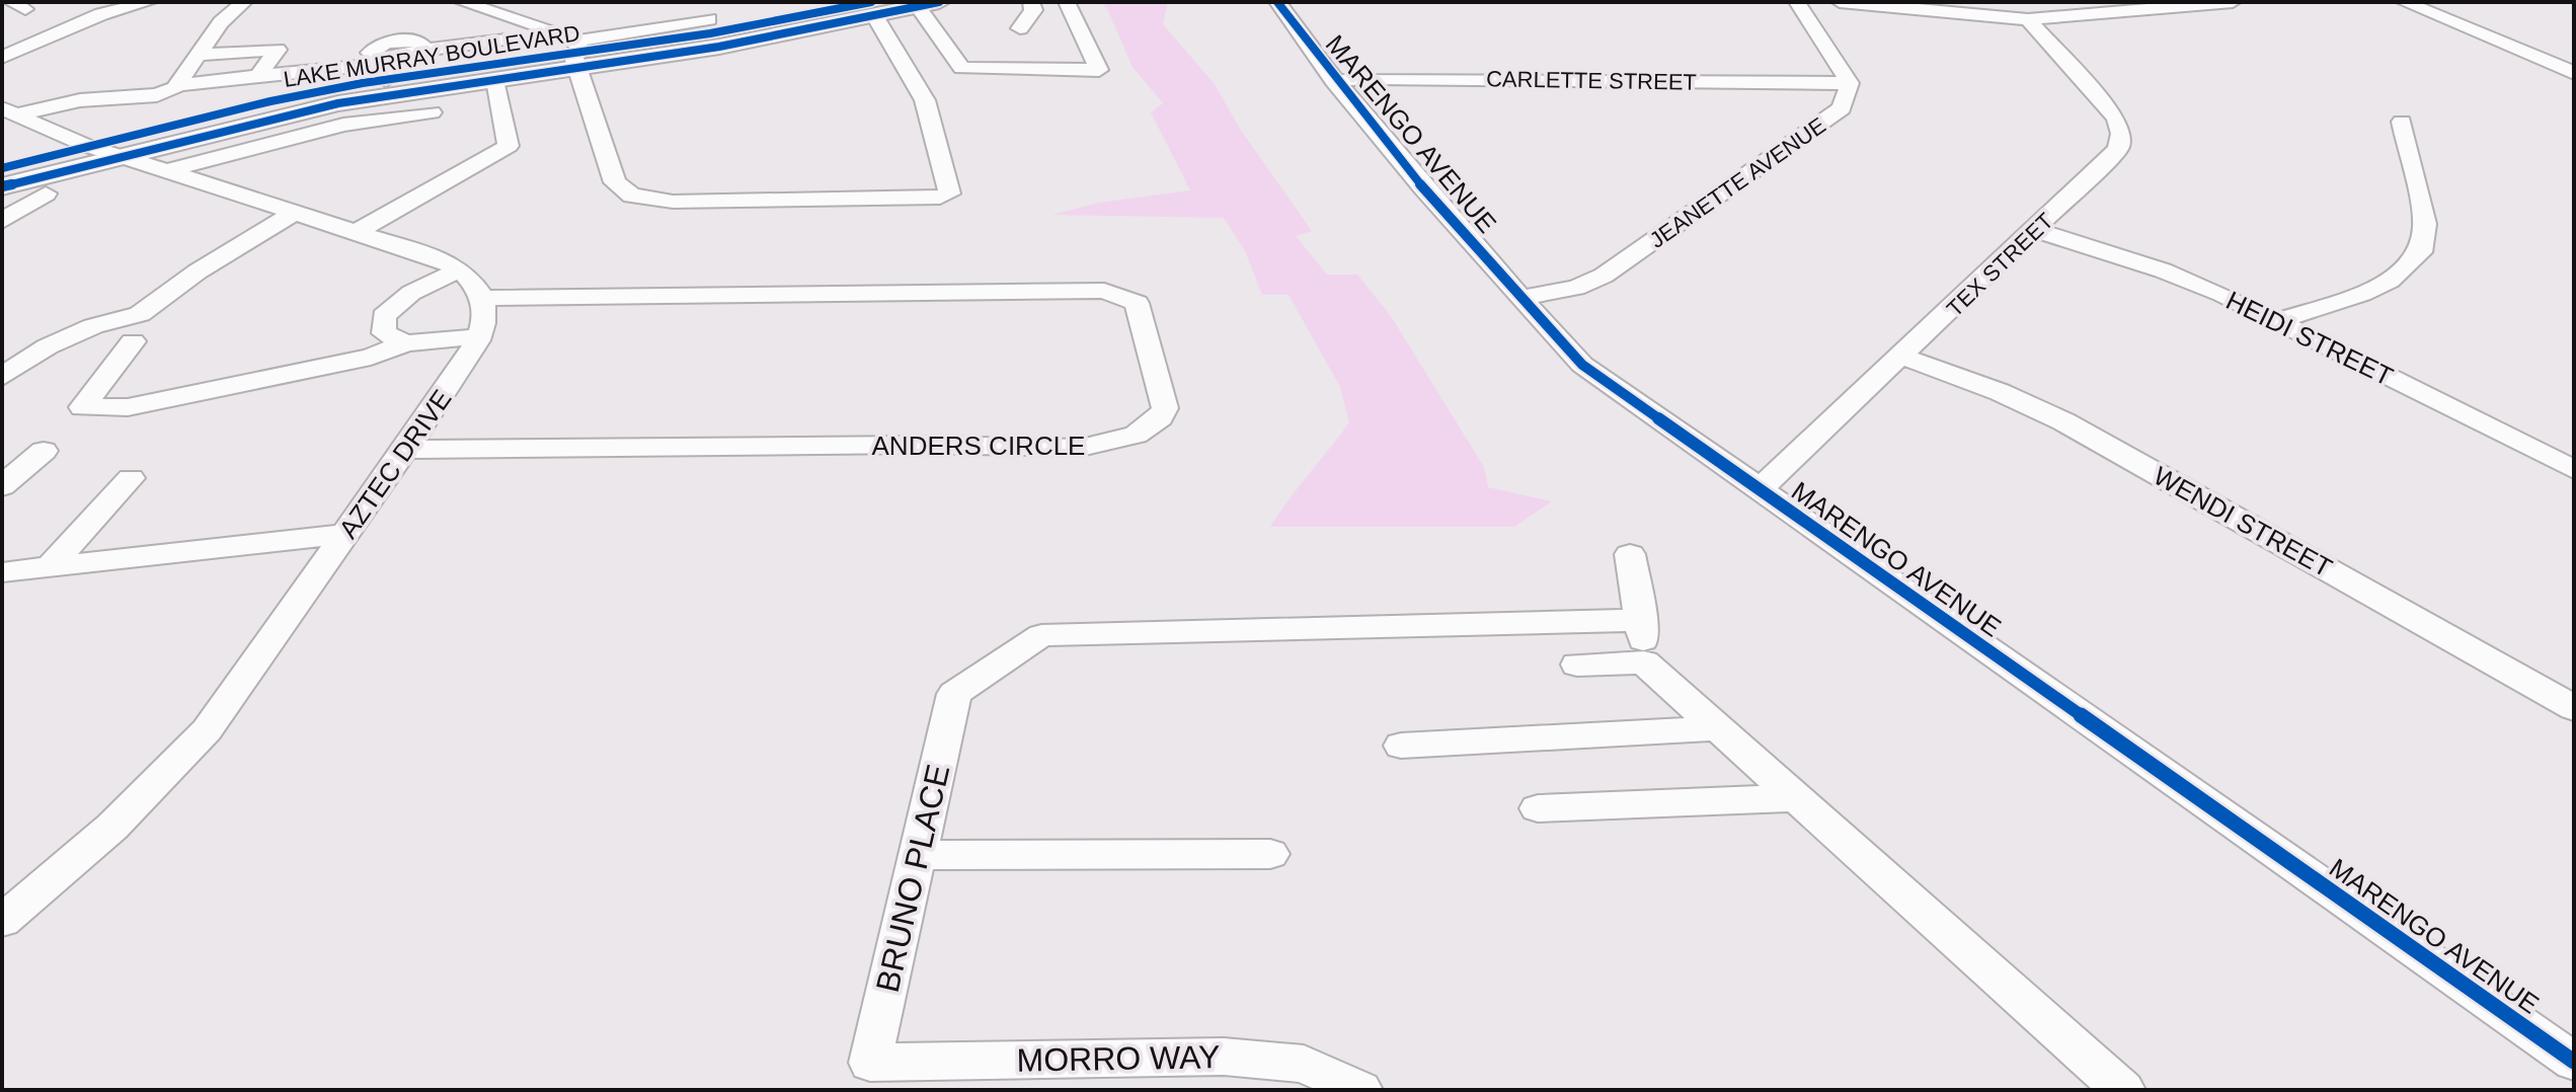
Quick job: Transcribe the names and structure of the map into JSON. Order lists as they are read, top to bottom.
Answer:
{
  "streets": {
    "main road": ["LAKE MURRAY BOULEVARD"],
    "street": [
      "CARLETTE STREET",
      "MARENGO AVENUE",
      "JEANETTE AVENUE",
      "TEX STREET",
      "HEIDI STREET",
      "ANDERS CIRCLE",
      "AZTEC DRIVE",
      "WENDI STREET",
      "BRUNO PLACE",
      "MORRO WAY"
    ]
  },
  "crossings": [
    ["CARLETTE STREET", "MARENGO AVENUE"],
    ["CARLETTE STREET", "JEANETTE AVENUE"],
    ["MARENGO AVENUE", "JEANETTE AVENUE"],
    ["MARENGO AVENUE", "TEX STREET"],
    ["TEX STREET", "HEIDI STREET"],
    ["TEX STREET", "WENDI STREET"],
    ["ANDERS CIRCLE", "AZTEC DRIVE"],
    ["BRUNO PLACE", "MORRO WAY"]
  ]
}
